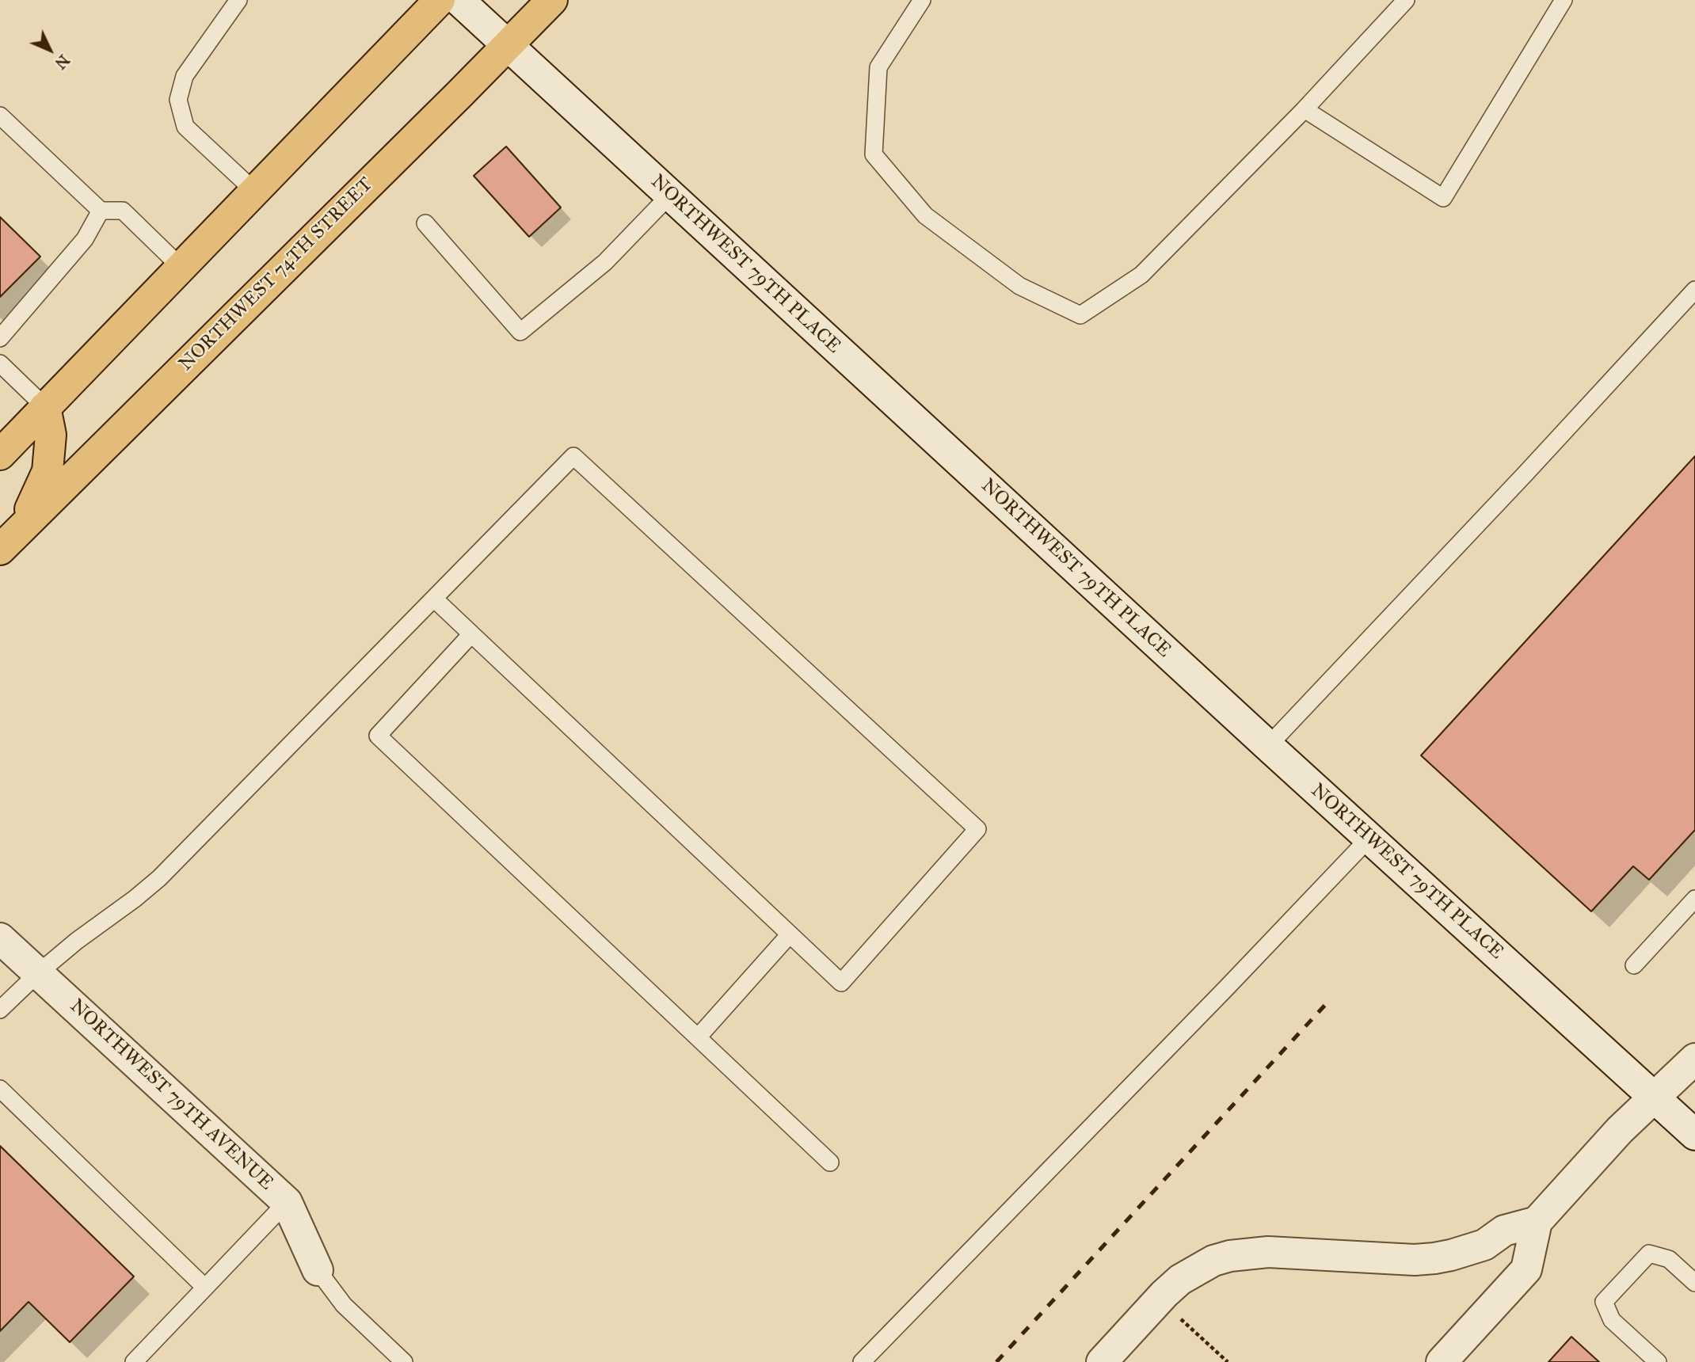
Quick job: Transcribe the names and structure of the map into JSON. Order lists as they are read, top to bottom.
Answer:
{
  "streets": {
    "main road": ["NORTHWEST 79TH PLACE", "NORTHWEST 74TH STREET", "NORTHWEST 79TH AVENUE"]
  },
  "crossings": [
    ["NORTHWEST 79TH PLACE", "NORTHWEST 74TH STREET"]
  ],
  "north": "bottom right"
}
